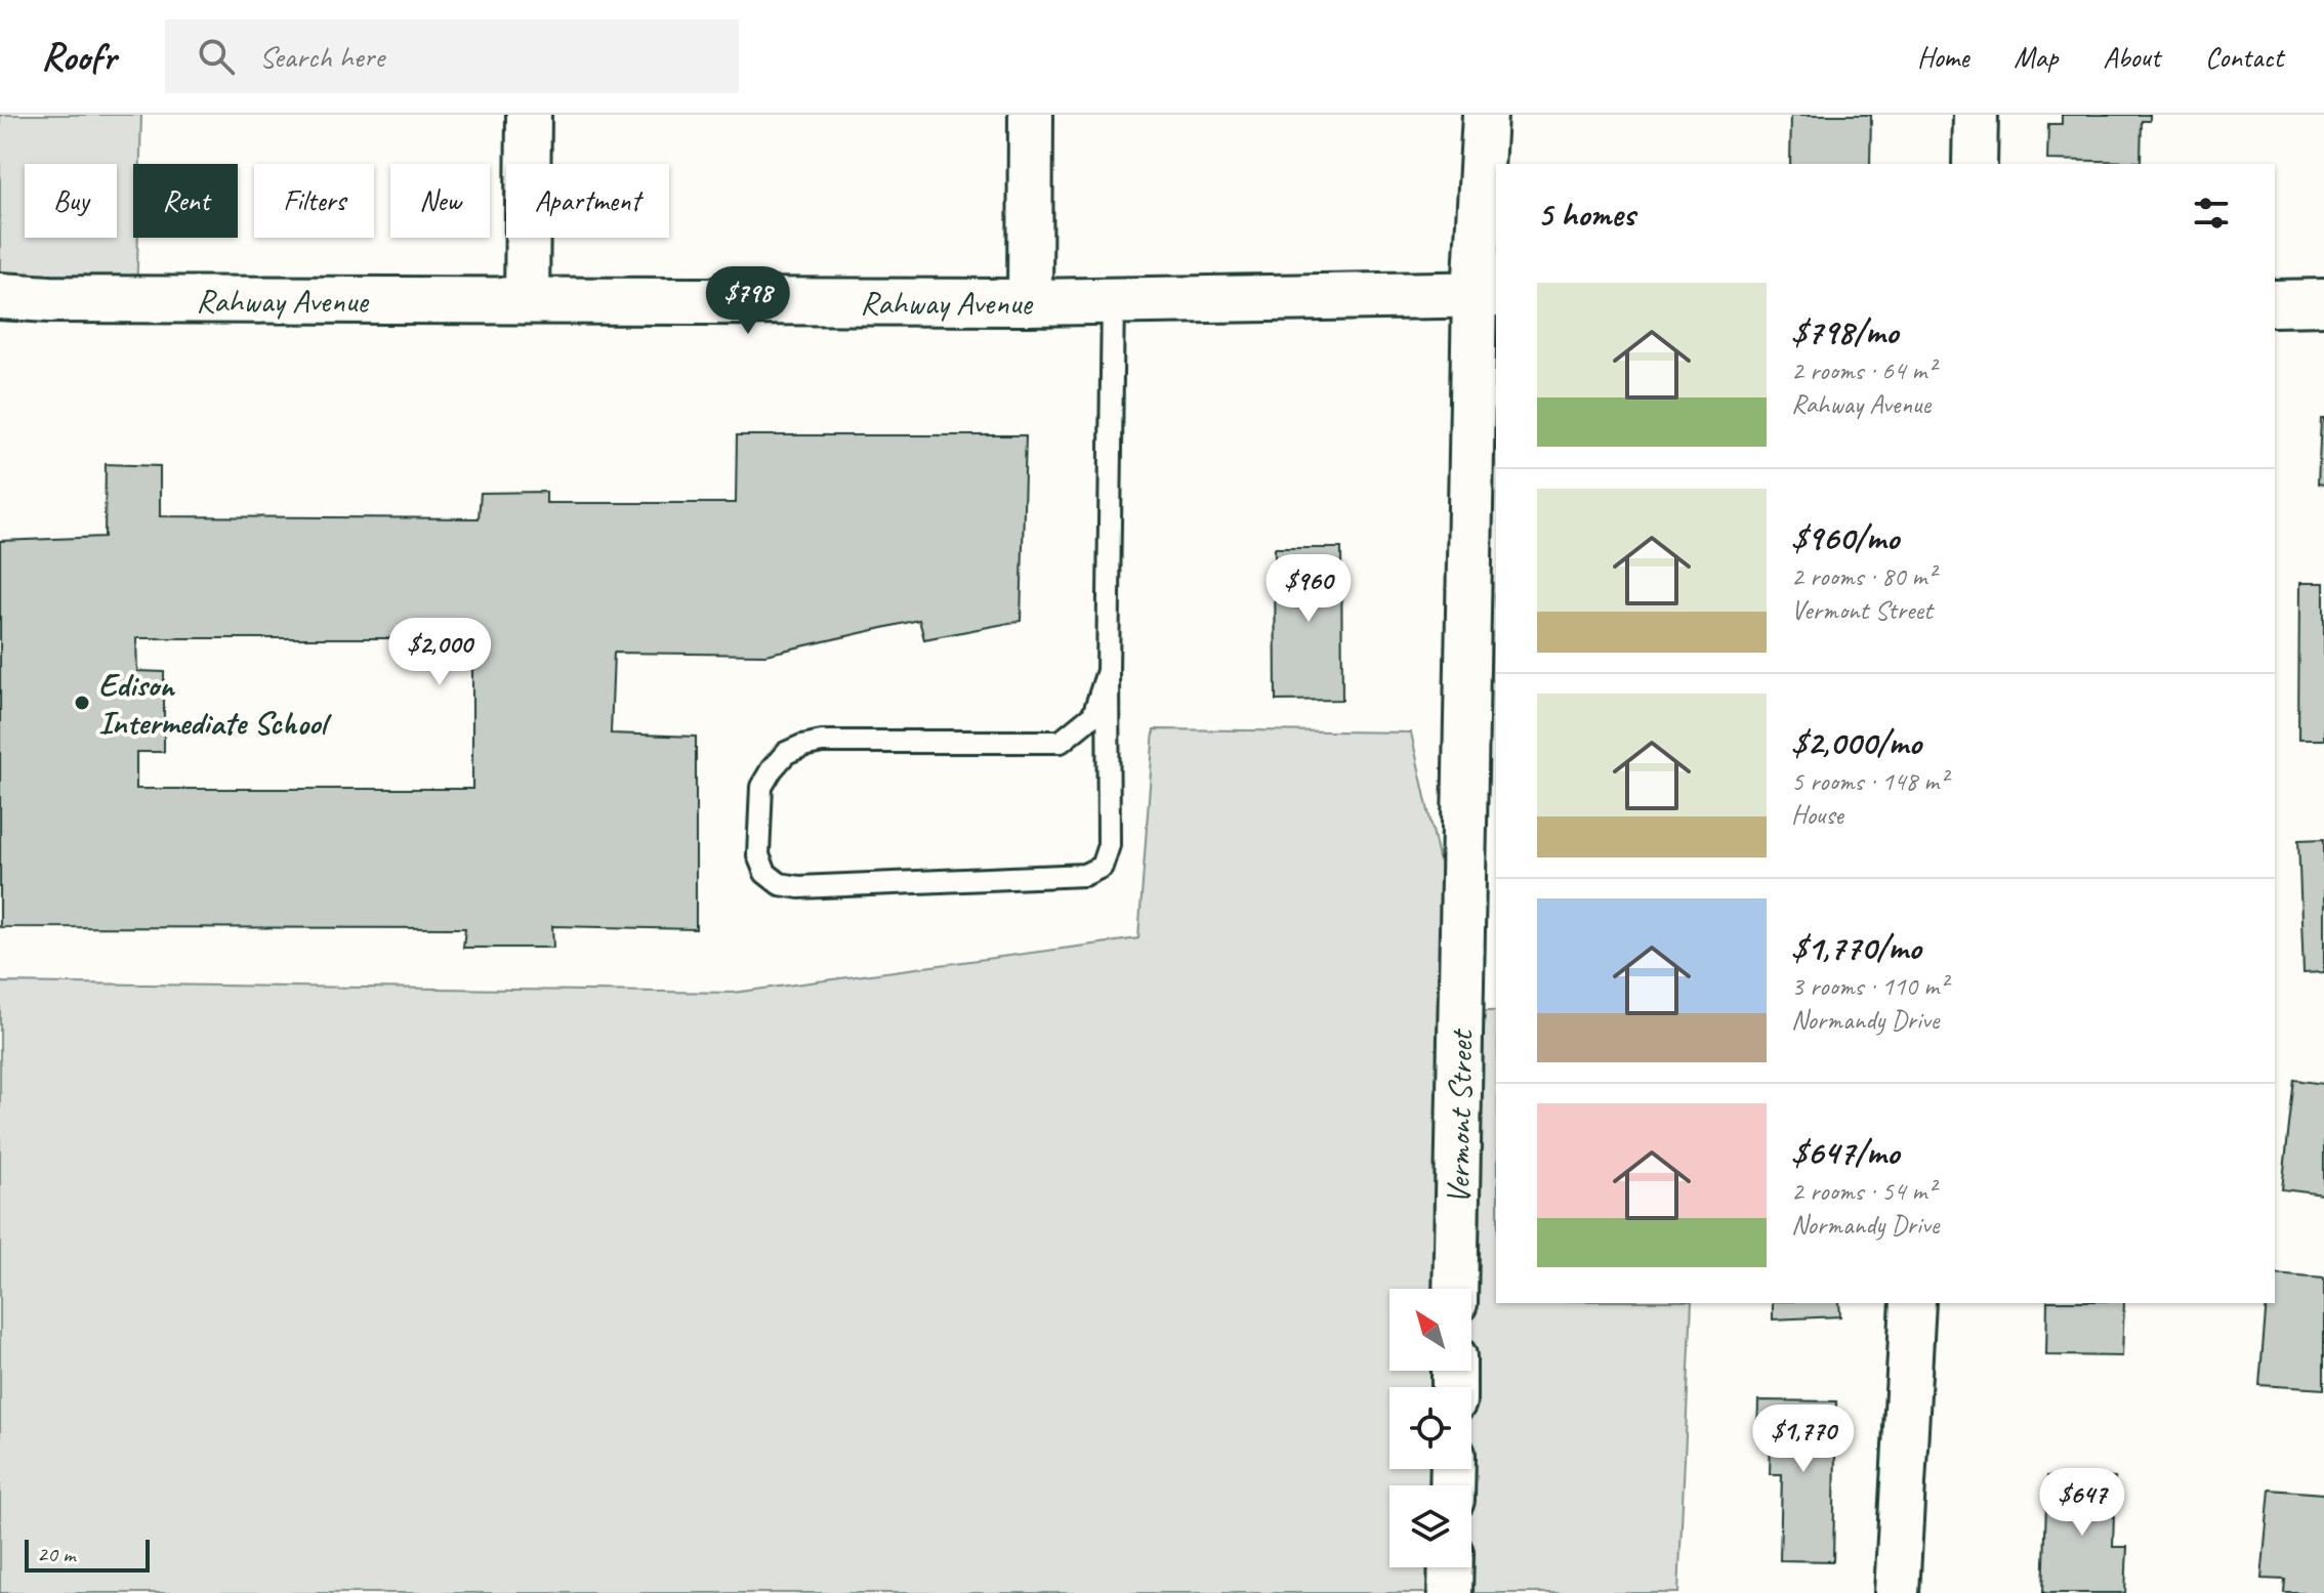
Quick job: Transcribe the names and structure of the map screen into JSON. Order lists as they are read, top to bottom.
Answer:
{
  "streets": {
    "street": ["Rahway Avenue", "Vermont Street"]
  },
  "crossings": [
    ["Rahway Avenue", "Vermont Street"]
  ],
  "places": ["Edison Intermediate School"],
  "scale_bar": "20 m",
  "north": "top left",
  "page": {
    "header": "Roofr",
    "search": "Search here",
    "nav": [
      "Home",
      "Map",
      "About",
      "Contact"
    ],
    "chip": [
      "Buy",
      "Rent",
      "Filters",
      "New",
      "Apartment"
    ],
    "heading": "5 homes",
    "list": [
      {
        "name": "$798/mo",
        "note": "2 rooms · 64 m² · Rahway Avenue"
      },
      {
        "name": "$960/mo",
        "note": "2 rooms · 80 m² · Vermont Street"
      },
      {
        "name": "$2,000/mo",
        "note": "5 rooms · 148 m² · House"
      },
      {
        "name": "$1,770/mo",
        "note": "3 rooms · 110 m² · Normandy Drive"
      },
      {
        "name": "$647/mo",
        "note": "2 rooms · 54 m² · Normandy Drive"
      }
    ],
    "price": [
      "$798",
      "$960",
      "$2,000",
      "$1,770",
      "$647"
    ],
    "scale": "20 m"
  }
}
